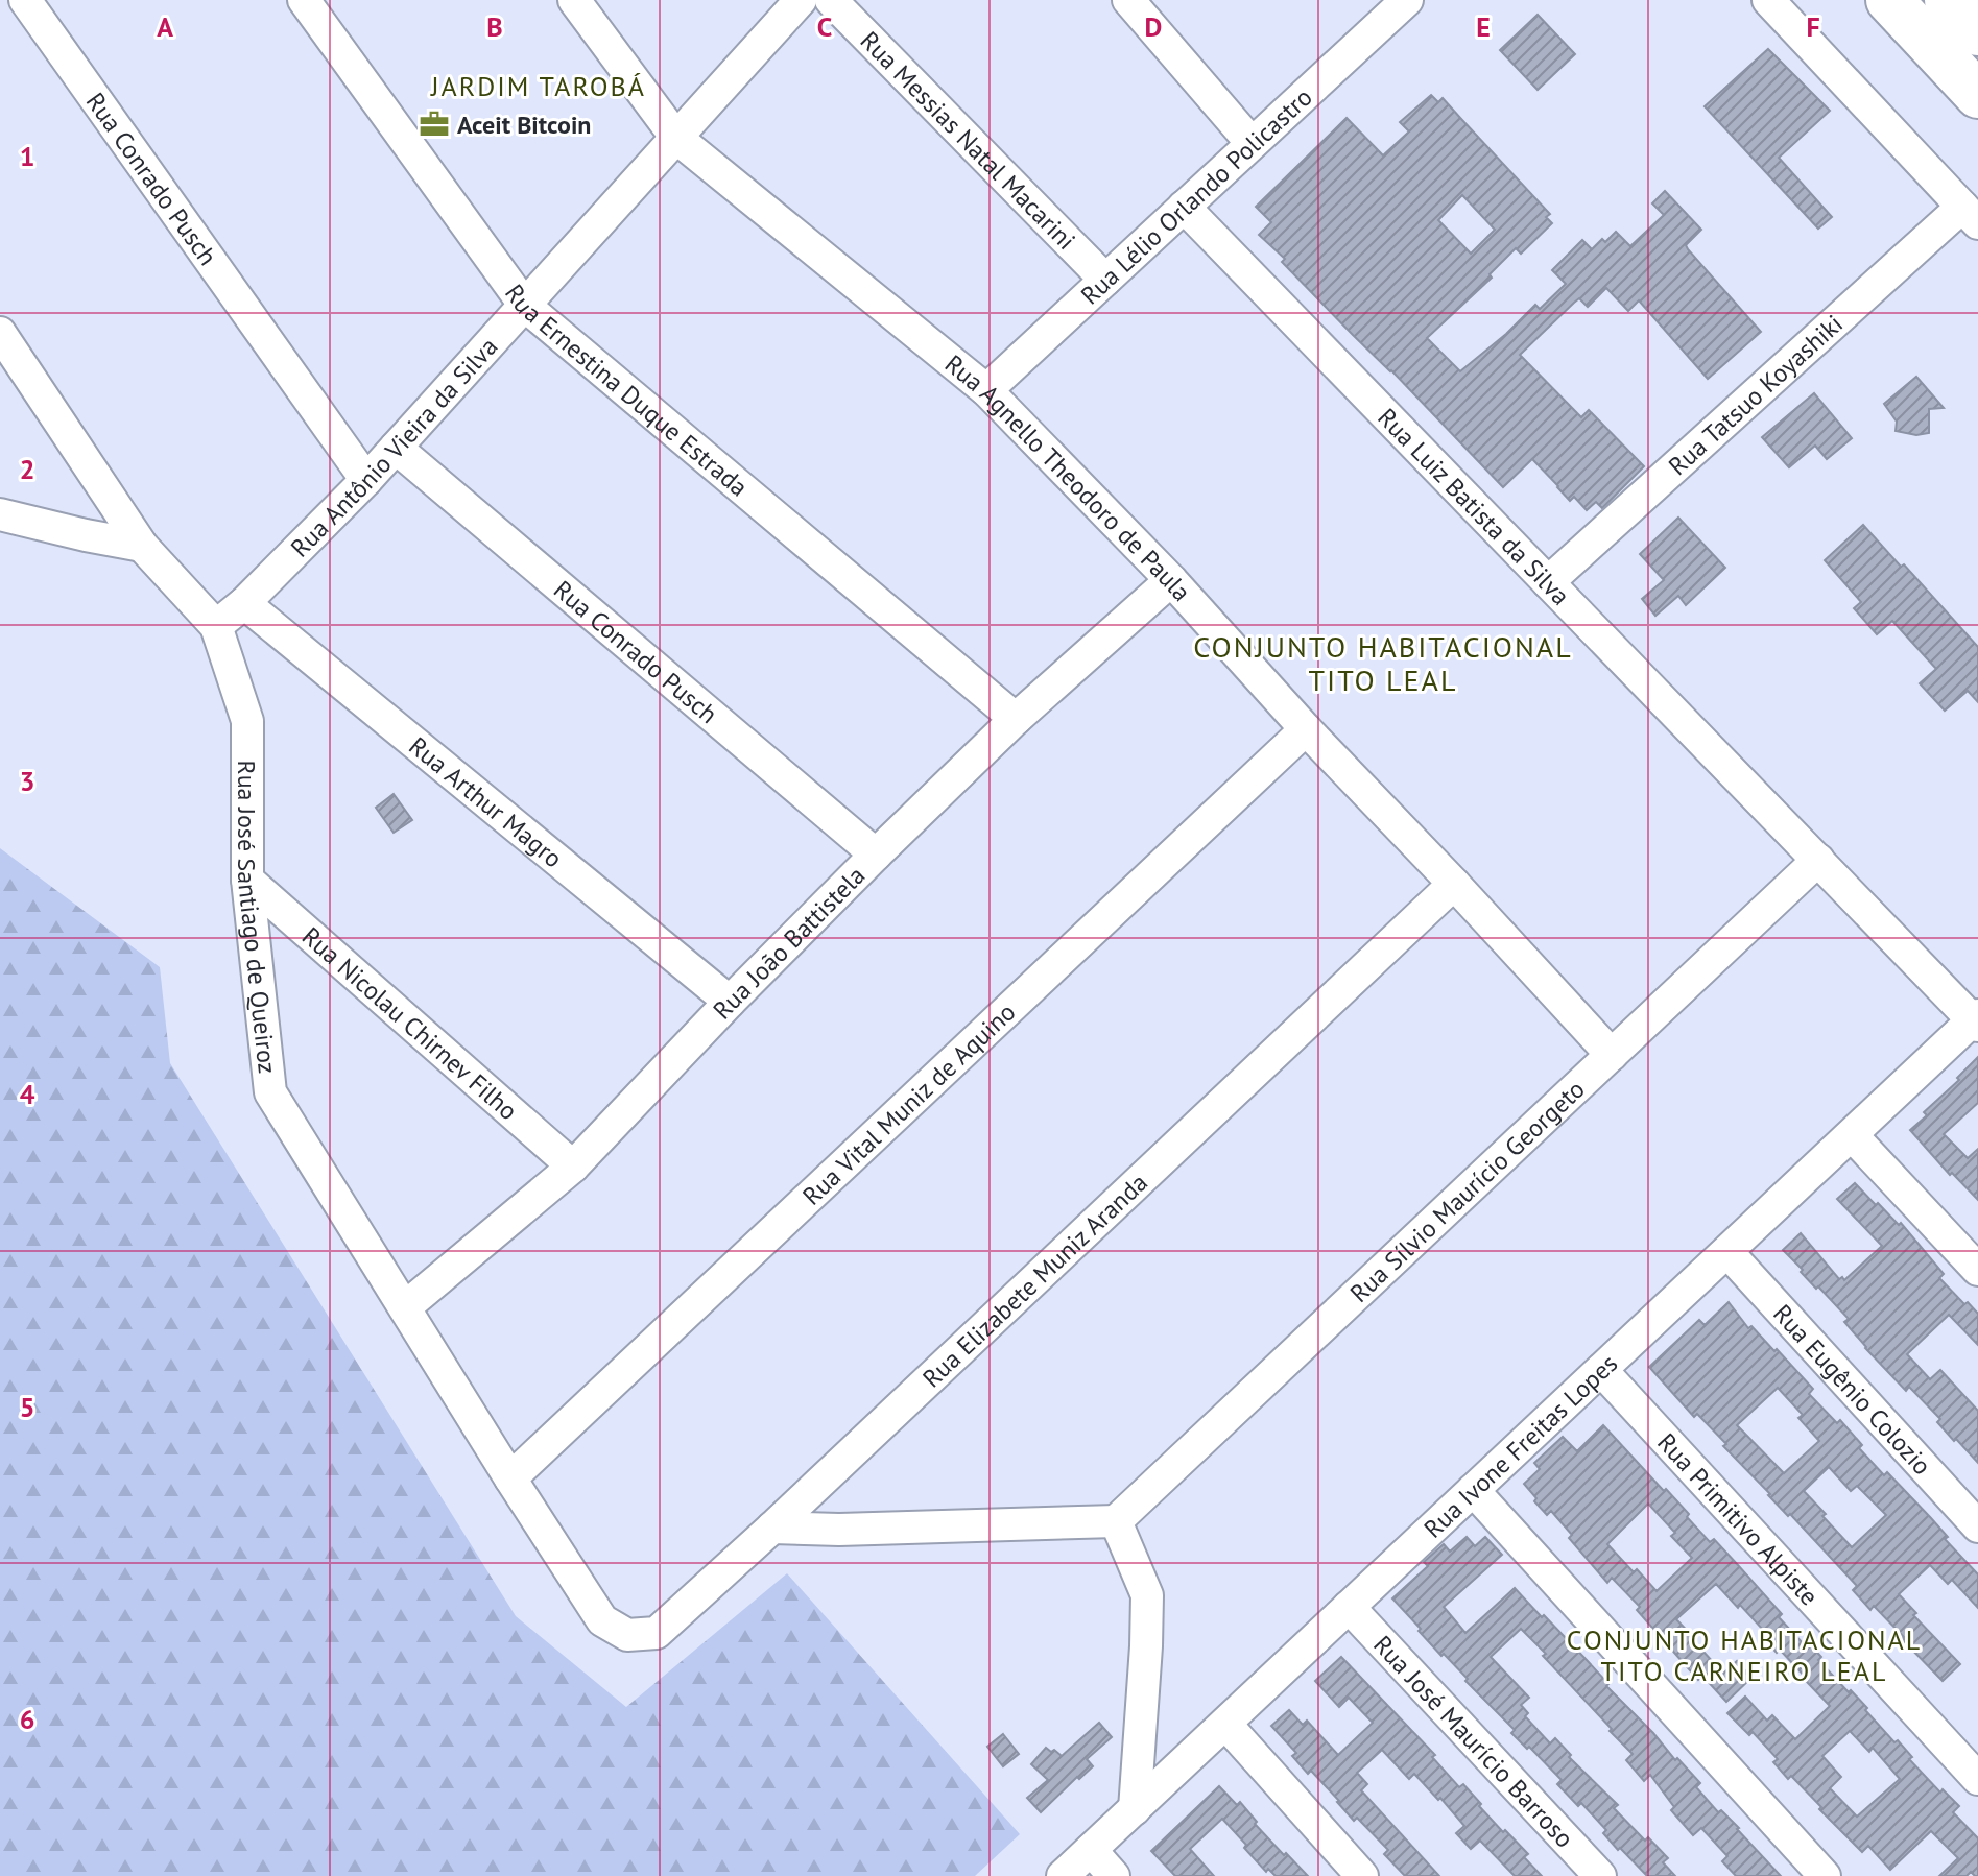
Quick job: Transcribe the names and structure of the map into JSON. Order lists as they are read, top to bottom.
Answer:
{
  "streets": {
    "street": [
      "Rua Messias Natal Macarini",
      "Rua Conrado Pusch",
      "Rua Lélio Orlando Policastro",
      "Rua Ernestina Duque Estrada",
      "Rua Tatsuo Koyashiki",
      "Rua Antônio Vieira da Silva",
      "Rua Agnello Theodoro de Paula",
      "Rua Luiz Batista da Silva",
      "Rua Arthur Magro",
      "Rua José Santiago de Queiroz",
      "Rua João Battistela",
      "Rua Nicolau Chirnev Filho",
      "Rua Vital Muniz de Aquino",
      "Rua Sílvio Maurício Georgeto",
      "Rua Elizabete Muniz Aranda",
      "Rua Eugênio Colozio",
      "Rua Ivone Freitas Lopes",
      "Rua Primitivo Alpiste",
      "Rua José Maurício Barroso"
    ]
  },
  "crossings": [
    ["Rua Messias Natal Macarini", "Rua Lélio Orlando Policastro"],
    ["Rua Conrado Pusch", "Rua Antônio Vieira da Silva"],
    ["Rua Conrado Pusch", "Rua João Battistela"],
    ["Rua Lélio Orlando Policastro", "Rua Agnello Theodoro de Paula"],
    ["Rua Lélio Orlando Policastro", "Rua Luiz Batista da Silva"],
    ["Rua Ernestina Duque Estrada", "Rua Antônio Vieira da Silva"],
    ["Rua Ernestina Duque Estrada", "Rua João Battistela"],
    ["Rua Tatsuo Koyashiki", "Rua Luiz Batista da Silva"],
    ["Rua Antônio Vieira da Silva", "Rua Agnello Theodoro de Paula"],
    ["Rua Antônio Vieira da Silva", "Rua Arthur Magro"],
    ["Rua Antônio Vieira da Silva", "Rua José Santiago de Queiroz"],
    ["Rua Agnello Theodoro de Paula", "Rua João Battistela"],
    ["Rua Agnello Theodoro de Paula", "Rua Vital Muniz de Aquino"],
    ["Rua Agnello Theodoro de Paula", "Rua Sílvio Maurício Georgeto"],
    ["Rua Agnello Theodoro de Paula", "Rua Elizabete Muniz Aranda"],
    ["Rua Luiz Batista da Silva", "Rua Sílvio Maurício Georgeto"],
    ["Rua Luiz Batista da Silva", "Rua Ivone Freitas Lopes"],
    ["Rua Arthur Magro", "Rua João Battistela"],
    ["Rua José Santiago de Queiroz", "Rua João Battistela"],
    ["Rua José Santiago de Queiroz", "Rua Nicolau Chirnev Filho"],
    ["Rua José Santiago de Queiroz", "Rua Vital Muniz de Aquino"],
    ["Rua José Santiago de Queiroz", "Rua Elizabete Muniz Aranda"],
    ["Rua João Battistela", "Rua Nicolau Chirnev Filho"],
    ["Rua Eugênio Colozio", "Rua Ivone Freitas Lopes"],
    ["Rua Ivone Freitas Lopes", "Rua Primitivo Alpiste"],
    ["Rua Ivone Freitas Lopes", "Rua José Maurício Barroso"]
  ],
  "districts": ["JARDIM TAROBÁ", "CONJUNTO HABITACIONAL TITO LEAL", "CONJUNTO HABITACIONAL TITO CARNEIRO LEAL"],
  "places": {
    "office": ["Aceit Bitcoin"]
  },
  "grid": {
    "columns": [
      "A",
      "B",
      "C",
      "D",
      "E",
      "F"
    ],
    "rows": [
      "1",
      "2",
      "3",
      "4",
      "5",
      "6"
    ]
  }
}
